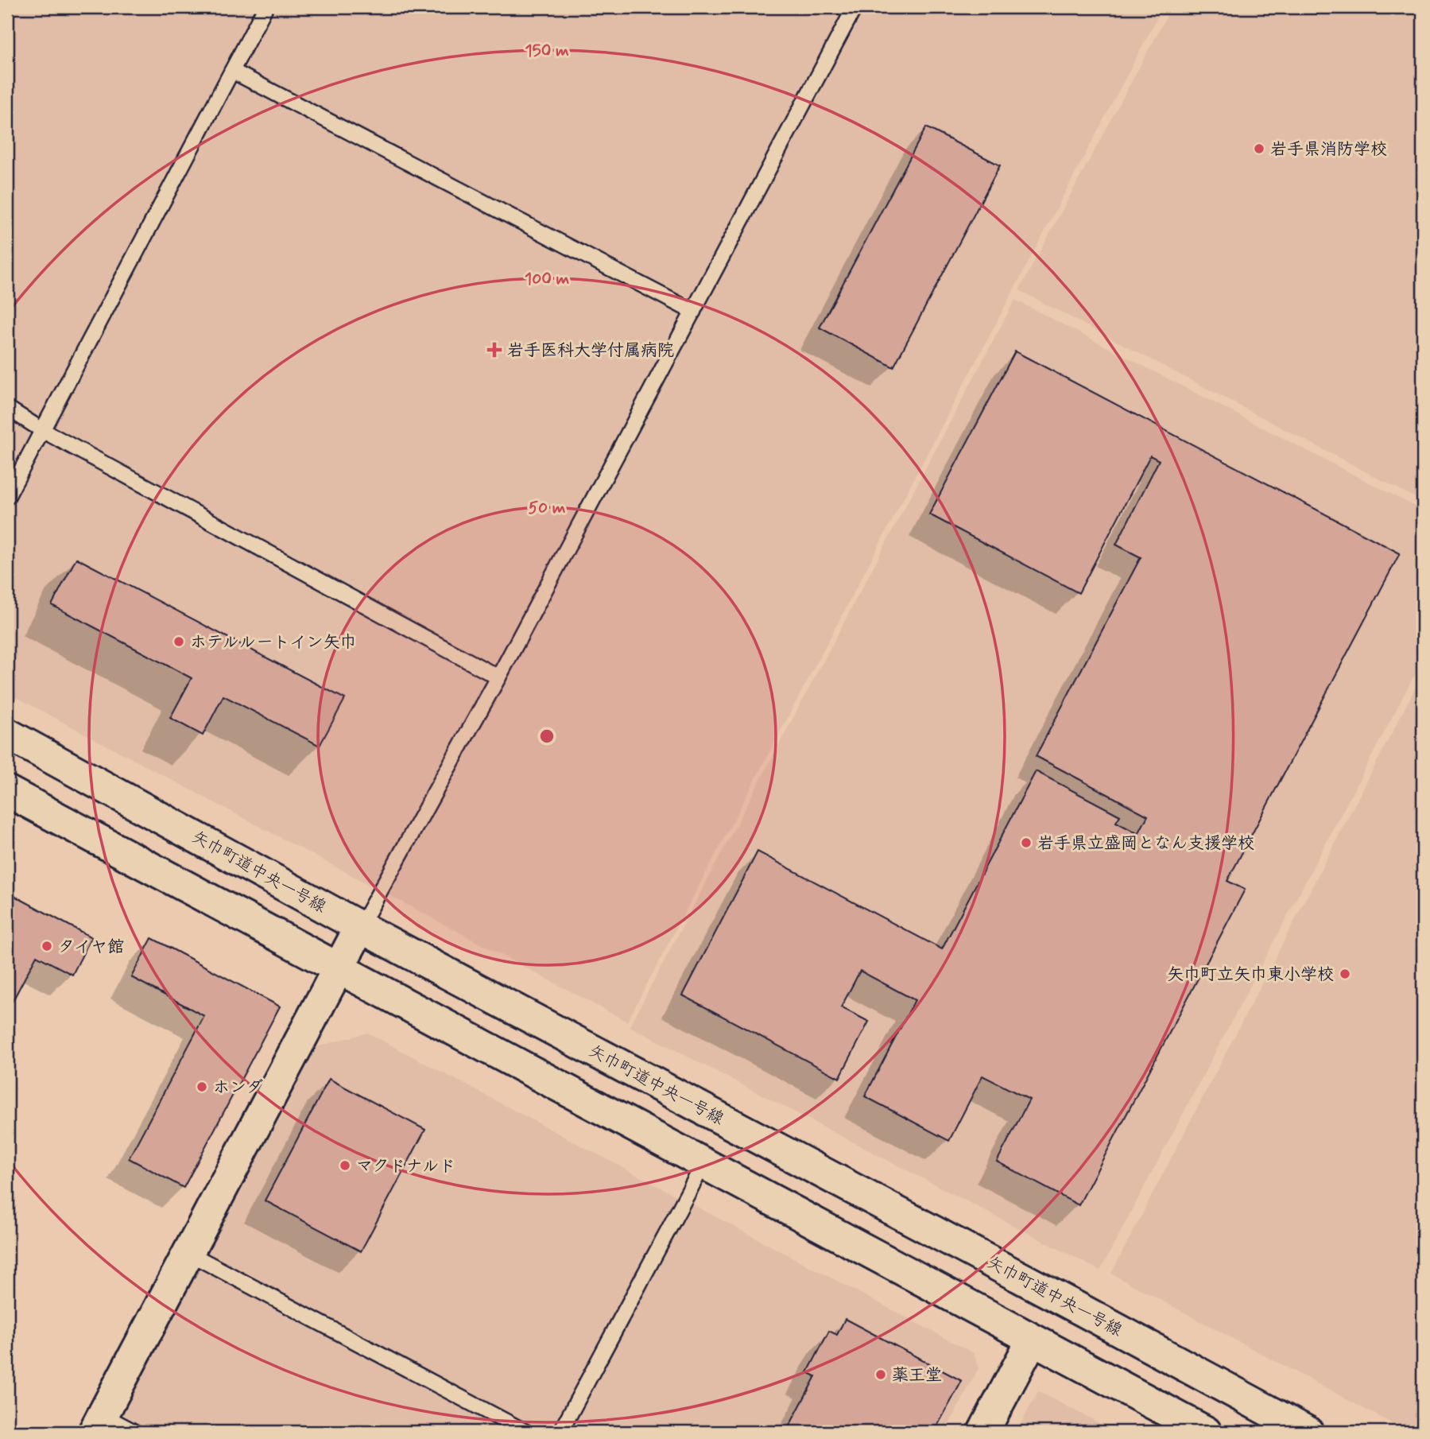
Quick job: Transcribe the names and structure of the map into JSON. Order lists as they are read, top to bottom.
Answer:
{
  "streets": {
    "street": ["矢巾町道中央一号線"]
  },
  "places": {
    "other": [
      "岩手県消防学校",
      "ホテルルートイン矢巾",
      "岩手県立盛岡となん支援学校",
      "タイヤ館",
      "矢巾町立矢巾東小学校",
      "ホンダ",
      "マクドナルド",
      "薬王堂"
    ],
    "health": ["岩手医科大学付属病院"]
  },
  "rings": ["150 m", "100 m", "50 m"]
}
